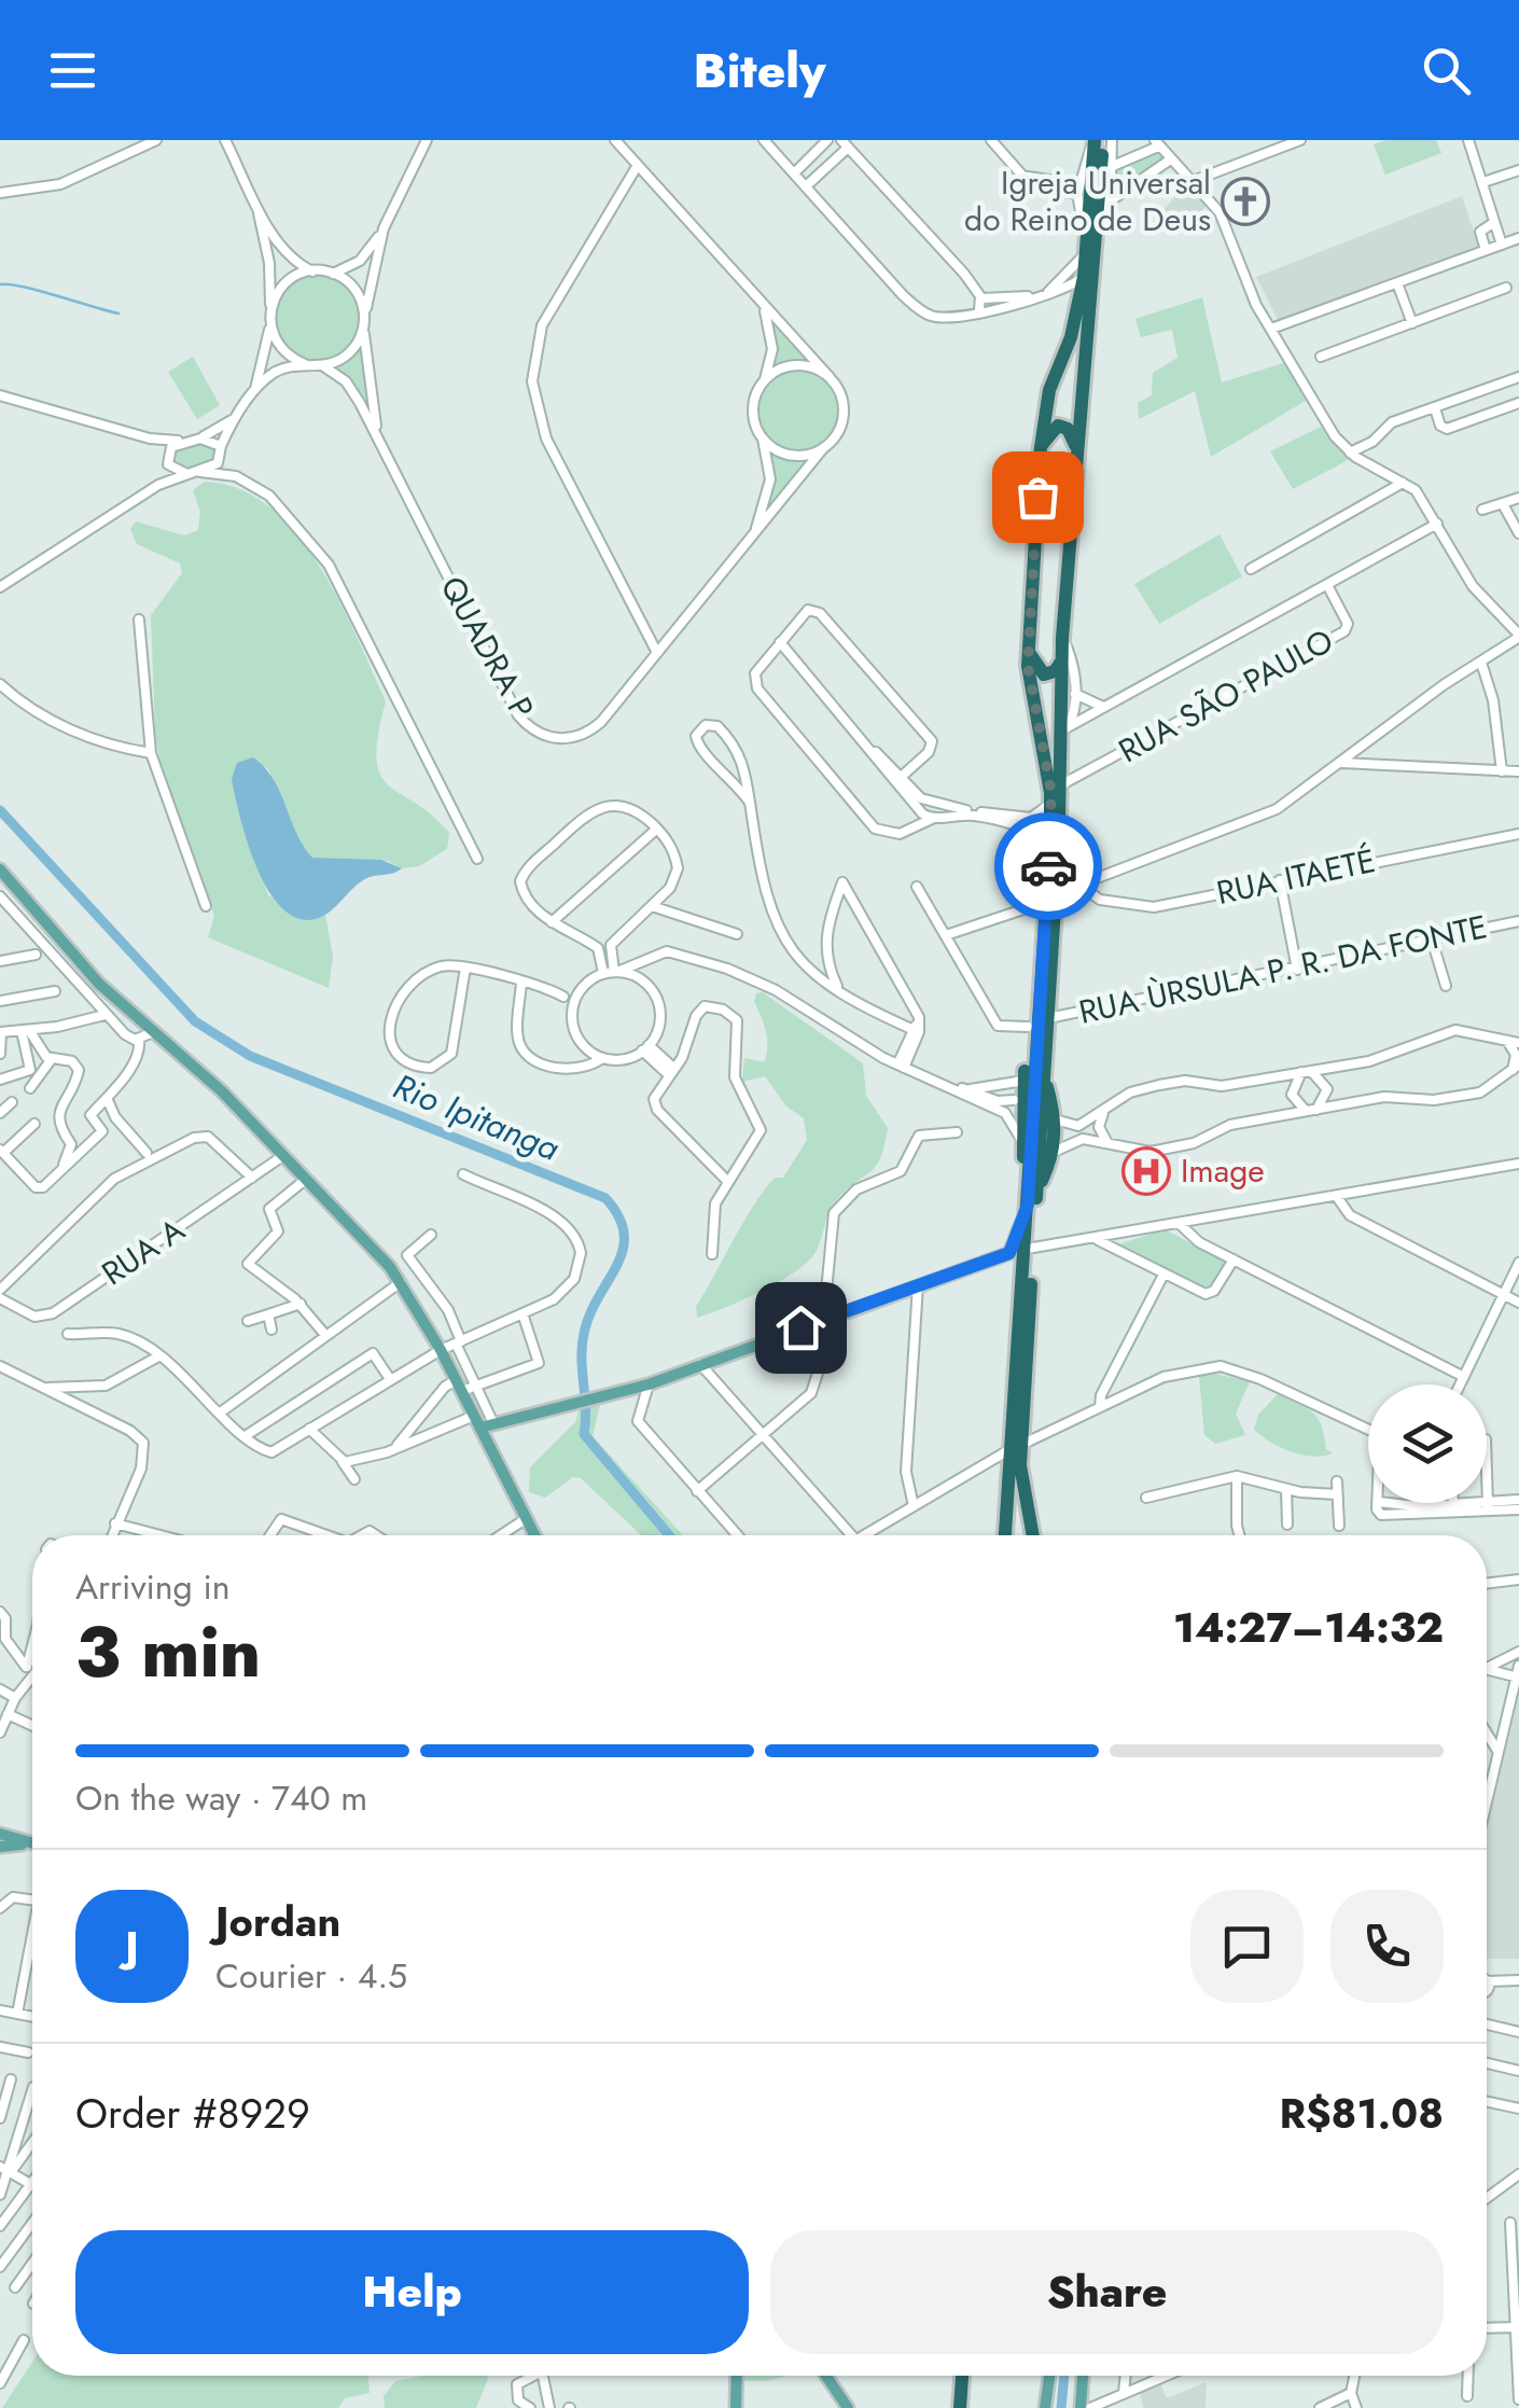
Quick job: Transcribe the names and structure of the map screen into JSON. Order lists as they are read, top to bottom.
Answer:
{
  "streets": {
    "street": [
      "QUADRA P",
      "RUA SÃO PAULO",
      "RUA ITAETÉ",
      "RUA ÙRSULA P. R. DA FONTE",
      "RUA A"
    ]
  },
  "water": ["Rio Ipitanga"],
  "places": {
    "church": ["Igreja Universal do Reino de Deus"],
    "hospital": ["Image"]
  },
  "page": {
    "header": "Bitely",
    "heading": ["3 min", "Arriving in", "14:27–14:32"],
    "panel": [
      "Jordan",
      "Courier · 4.5",
      "Order #8929",
      "R$81.08"
    ],
    "bar": "On the way · 740 m",
    "round": "J",
    "buttons": ["Help", "Share"]
  }
}
